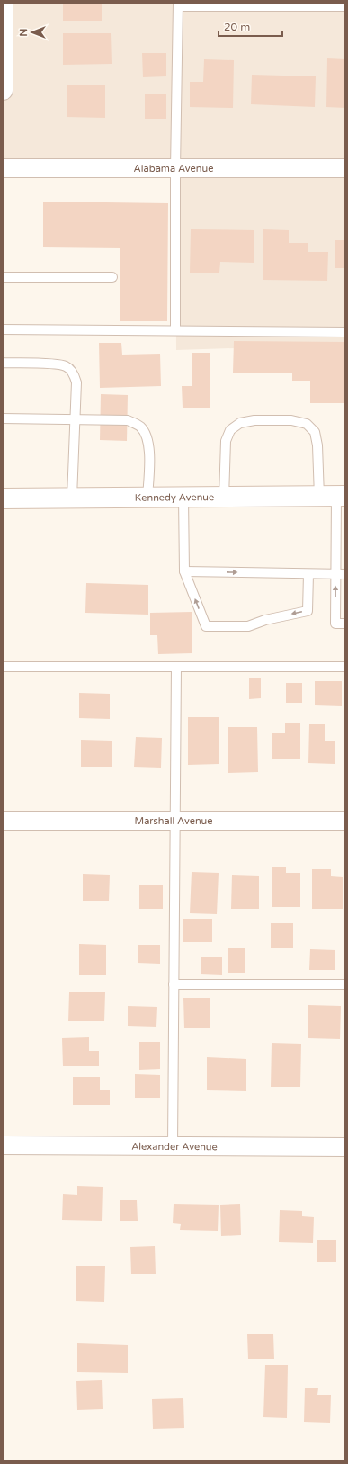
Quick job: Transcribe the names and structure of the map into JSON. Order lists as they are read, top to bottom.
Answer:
{
  "streets": {
    "main road": ["Kennedy Avenue"],
    "street": ["Alabama Avenue", "Marshall Avenue", "Alexander Avenue"]
  },
  "scale_bar": "20 m",
  "north": "left"
}
